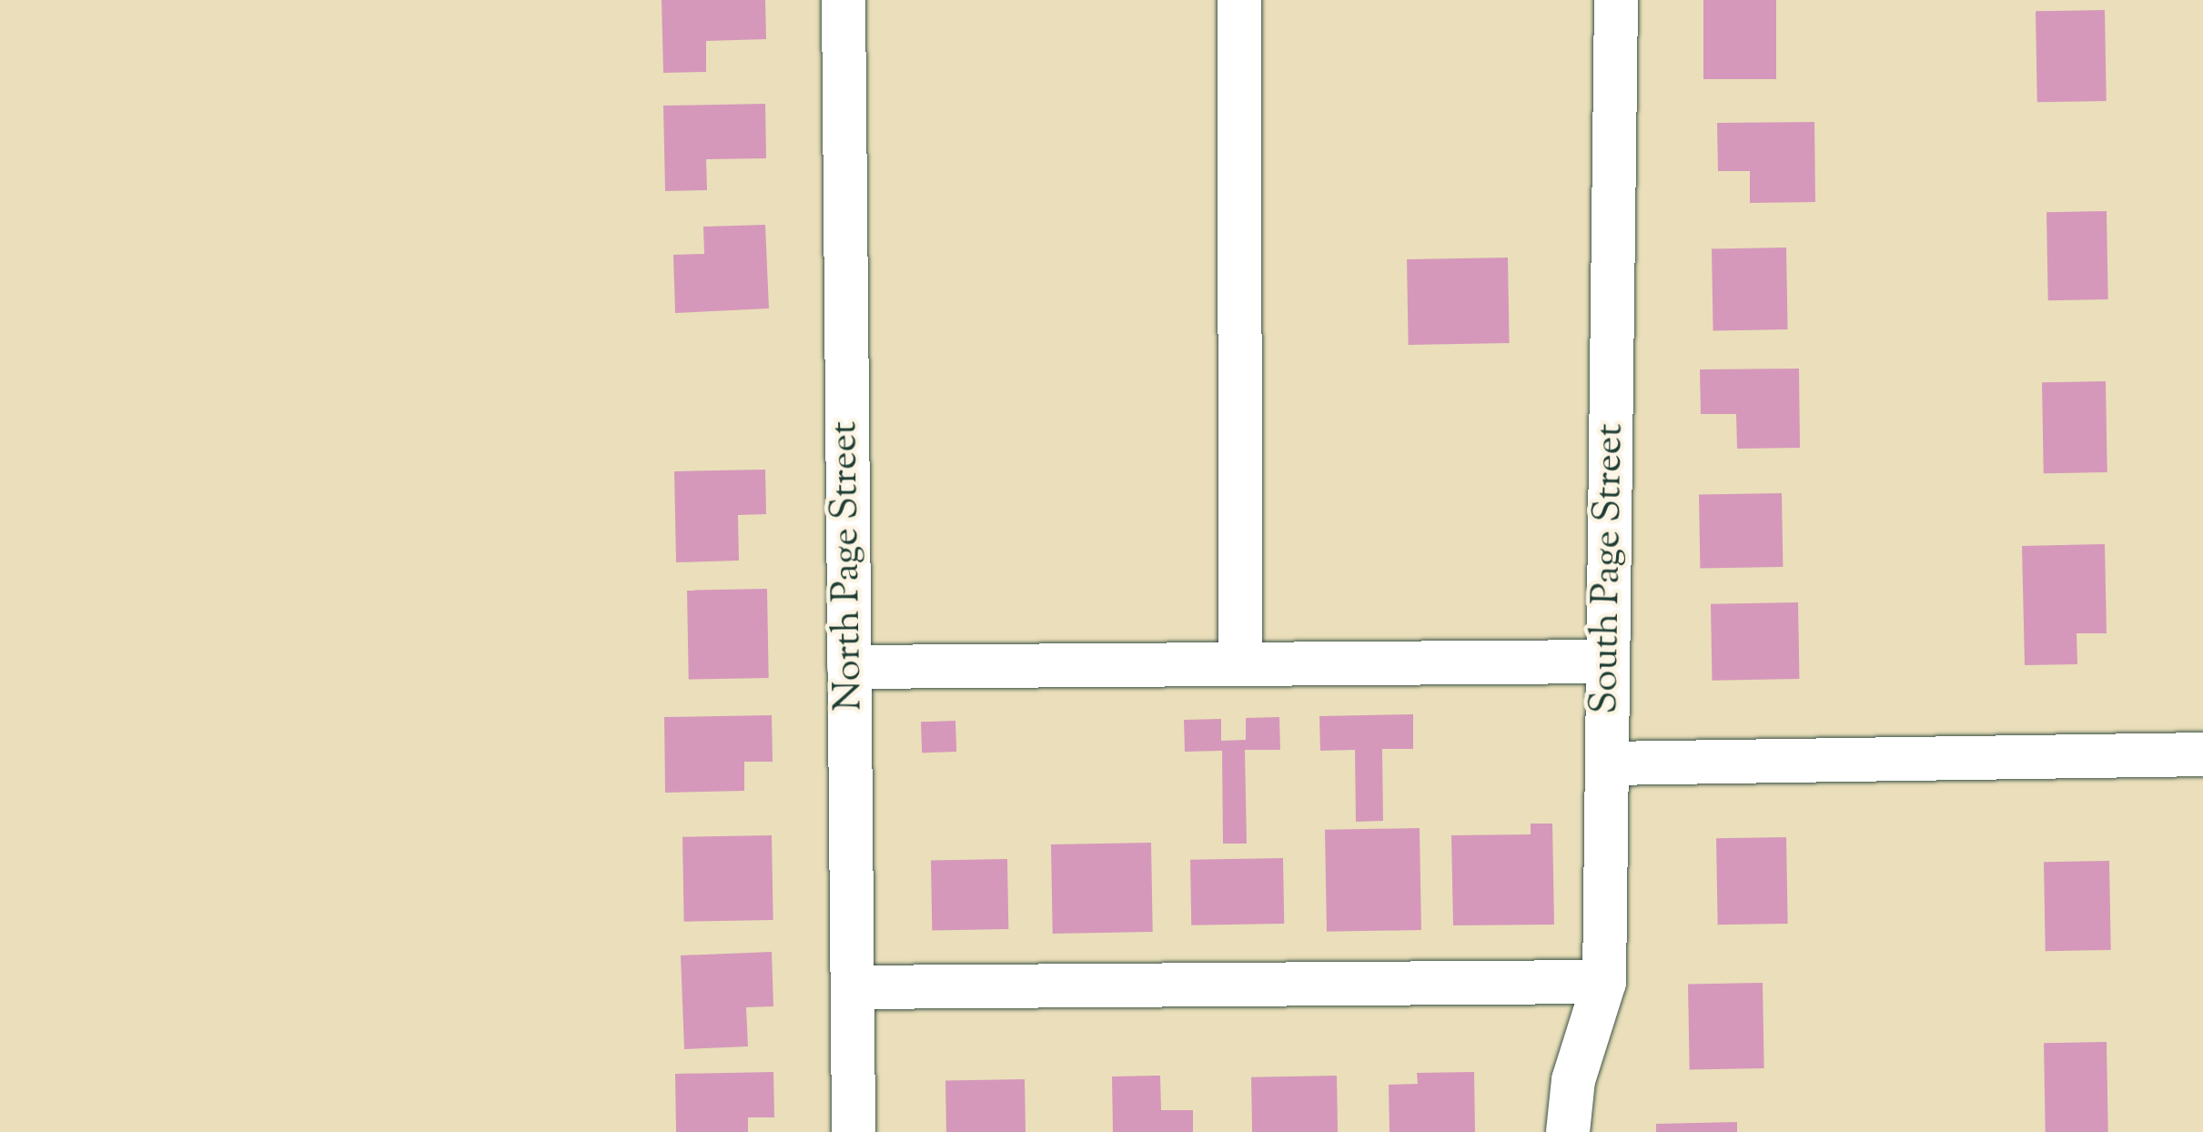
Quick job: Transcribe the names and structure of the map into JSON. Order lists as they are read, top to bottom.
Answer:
{
  "streets": {
    "street": ["North Page Street", "South Page Street"]
  }
}
